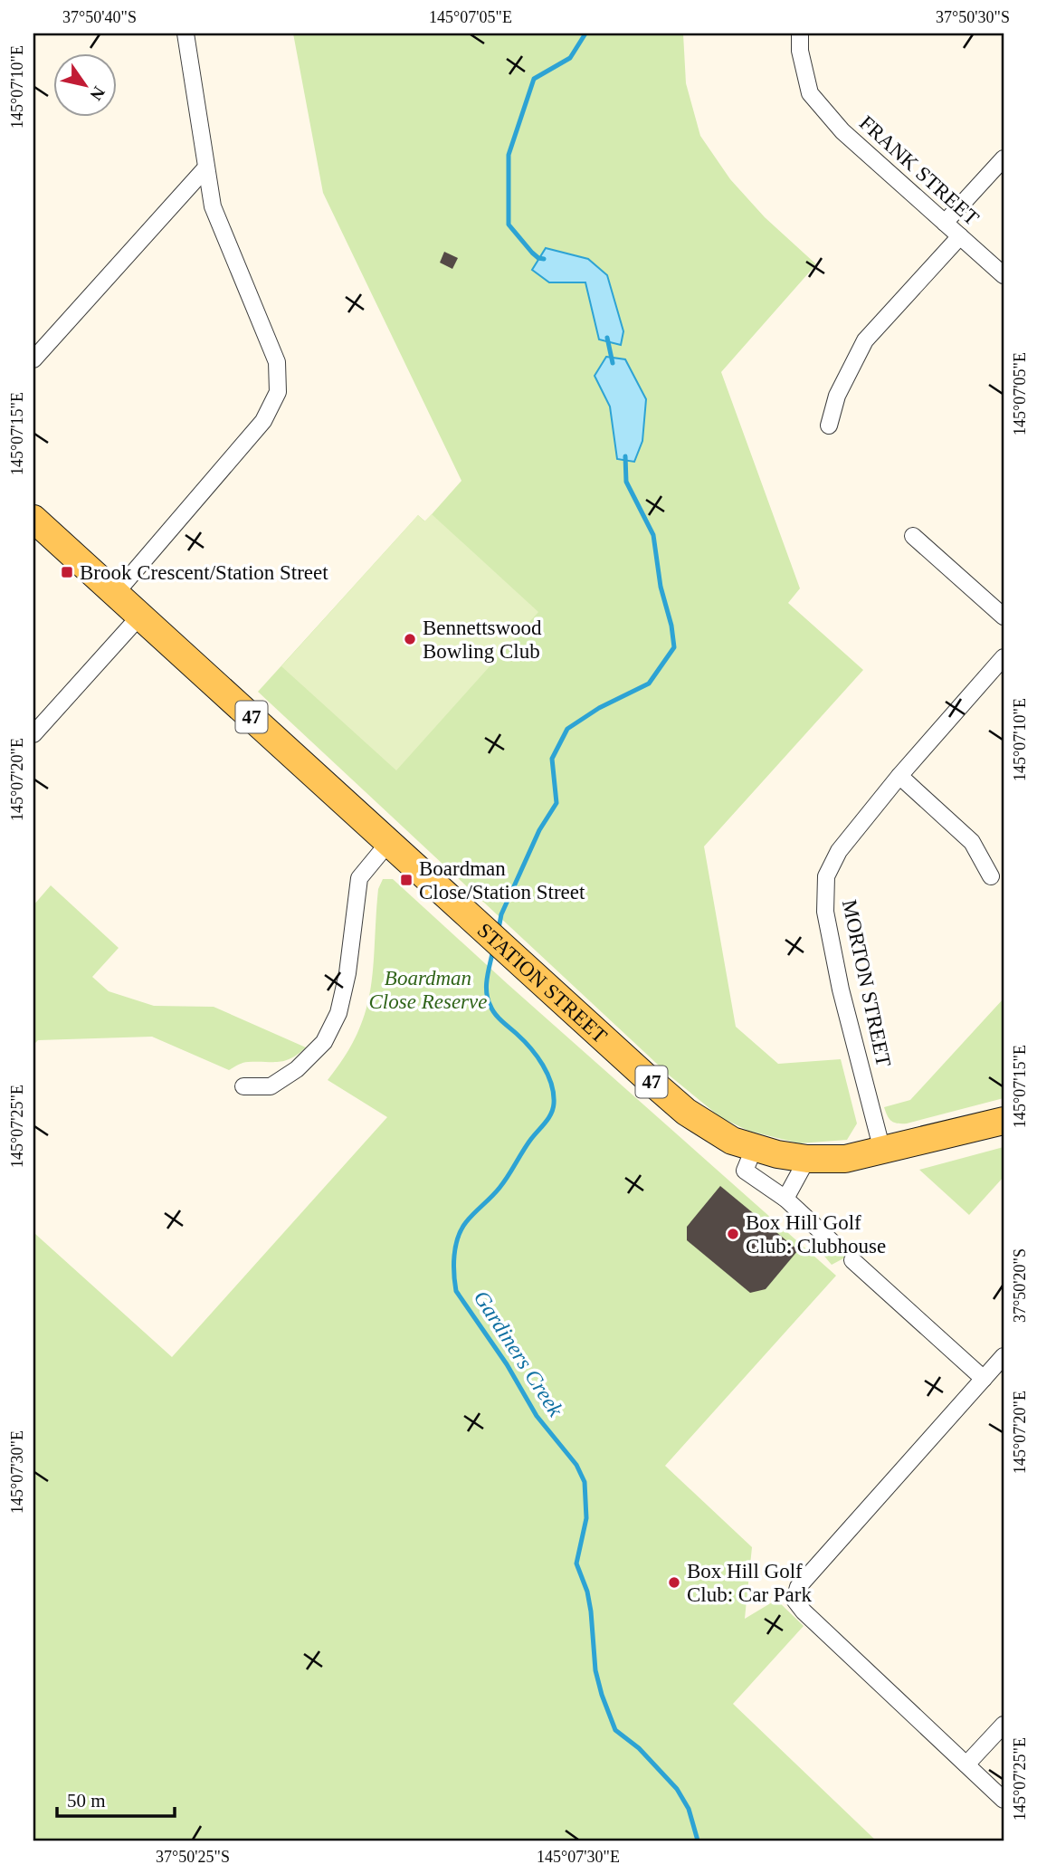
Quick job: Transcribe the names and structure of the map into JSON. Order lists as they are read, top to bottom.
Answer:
{
  "streets": {
    "main road": ["47", "STATION STREET"],
    "street": ["FRANK STREET", "MORTON STREET"]
  },
  "crossings": [
    ["STATION STREET", "MORTON STREET"]
  ],
  "water": ["Gardiners Creek"],
  "parks": ["Boardman Close Reserve"],
  "places": {
    "transit": ["Brook Crescent/Station Street", "Boardman Close/Station Street"],
    "other": ["Bennettswood Bowling Club", "Box Hill Golf Club: Clubhouse", "Box Hill Golf Club: Car Park"]
  },
  "scale_bar": "50 m",
  "north": "bottom right",
  "coordinates": [
    "37°50'40\"S",
    "145°07'05\"E",
    "37°50'30\"S",
    "145°07'10\"E",
    "145°07'15\"E",
    "145°07'20\"E",
    "145°07'25\"E",
    "37°50'20\"S",
    "145°07'30\"E",
    "37°50'25\"S"
  ]
}
